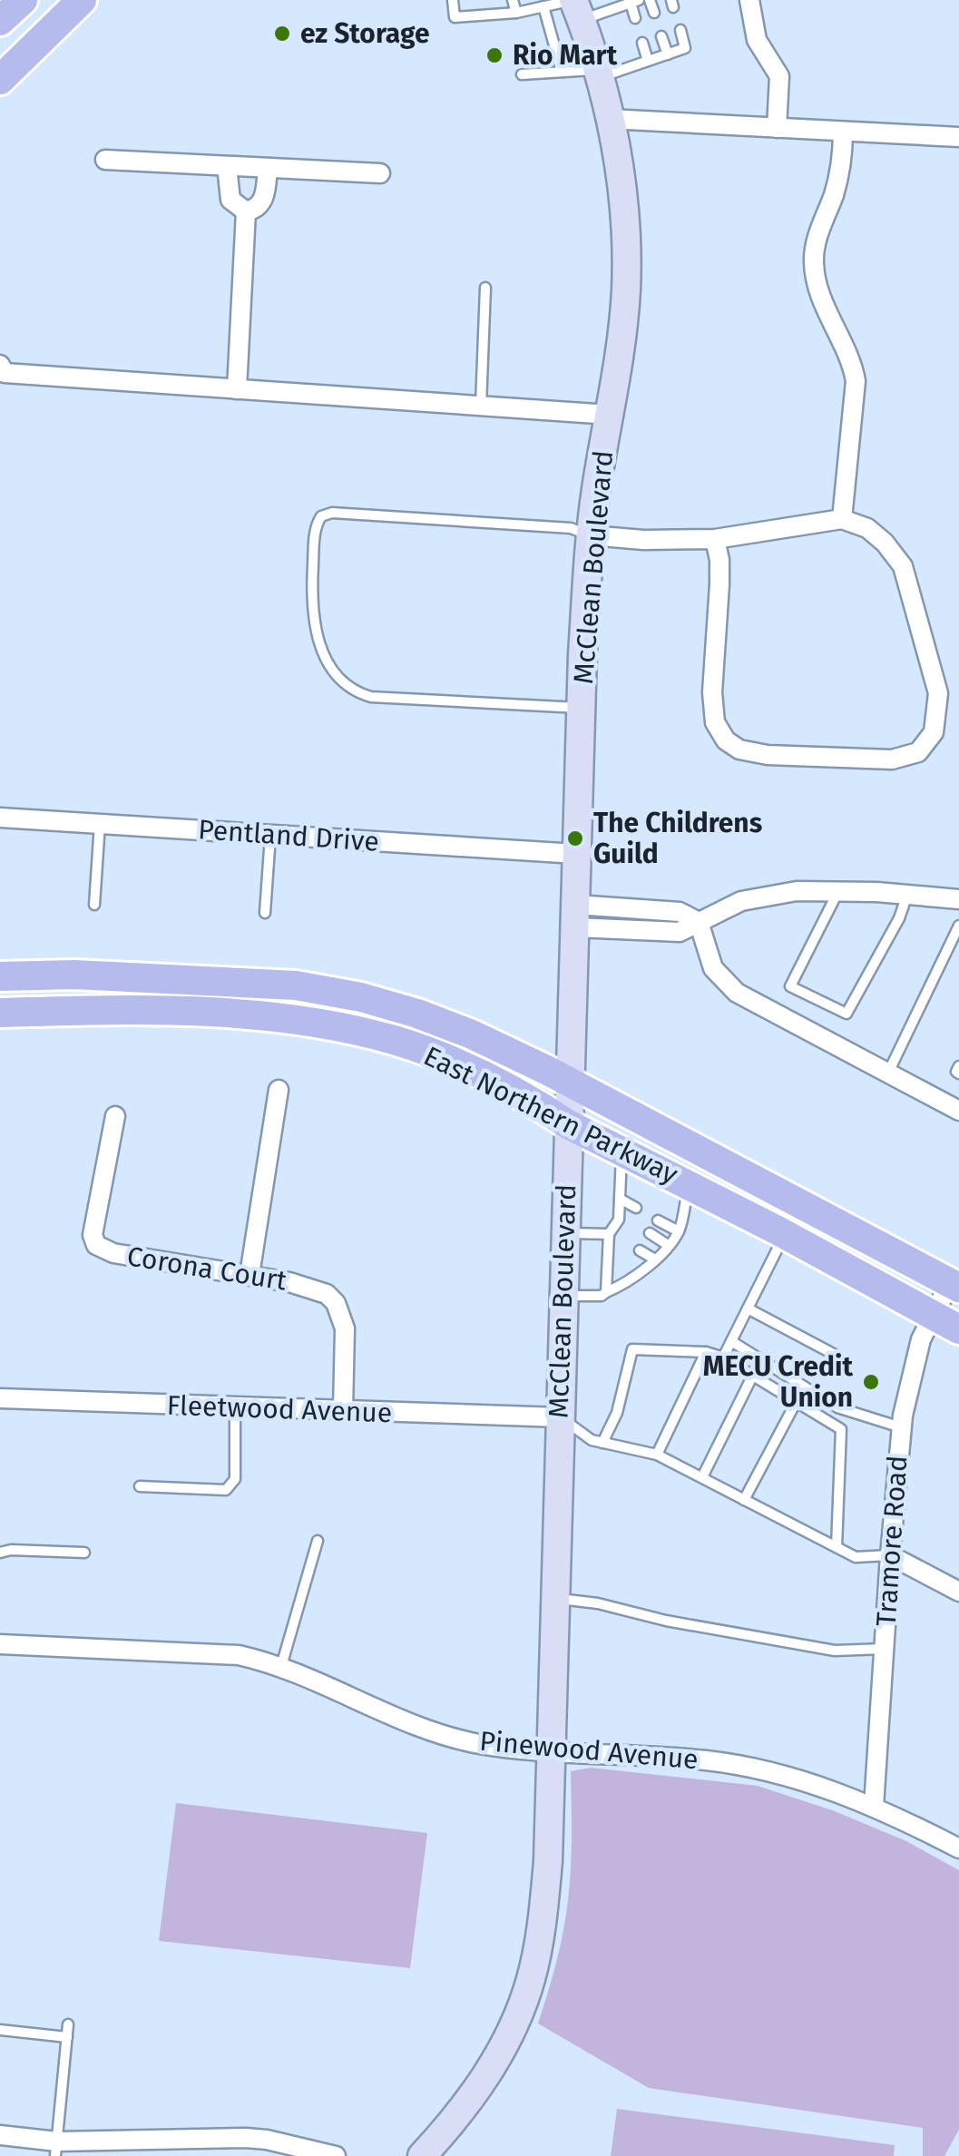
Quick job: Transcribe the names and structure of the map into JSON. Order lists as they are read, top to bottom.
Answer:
{
  "streets": {
    "main road": ["East Northern Parkway"],
    "street": [
      "McClean Boulevard",
      "Pentland Drive",
      "Corona Court",
      "Fleetwood Avenue",
      "Tramore Road",
      "Pinewood Avenue"
    ]
  },
  "crossings": [
    ["McClean Boulevard", "Pentland Drive"],
    ["McClean Boulevard", "East Northern Parkway"],
    ["McClean Boulevard", "Fleetwood Avenue"],
    ["McClean Boulevard", "Pinewood Avenue"],
    ["East Northern Parkway", "Tramore Road"],
    ["Corona Court", "Fleetwood Avenue"],
    ["Tramore Road", "Pinewood Avenue"]
  ],
  "places": [
    "ez Storage",
    "Rio Mart",
    "The Childrens Guild",
    "MECU Credit Union"
  ]
}
